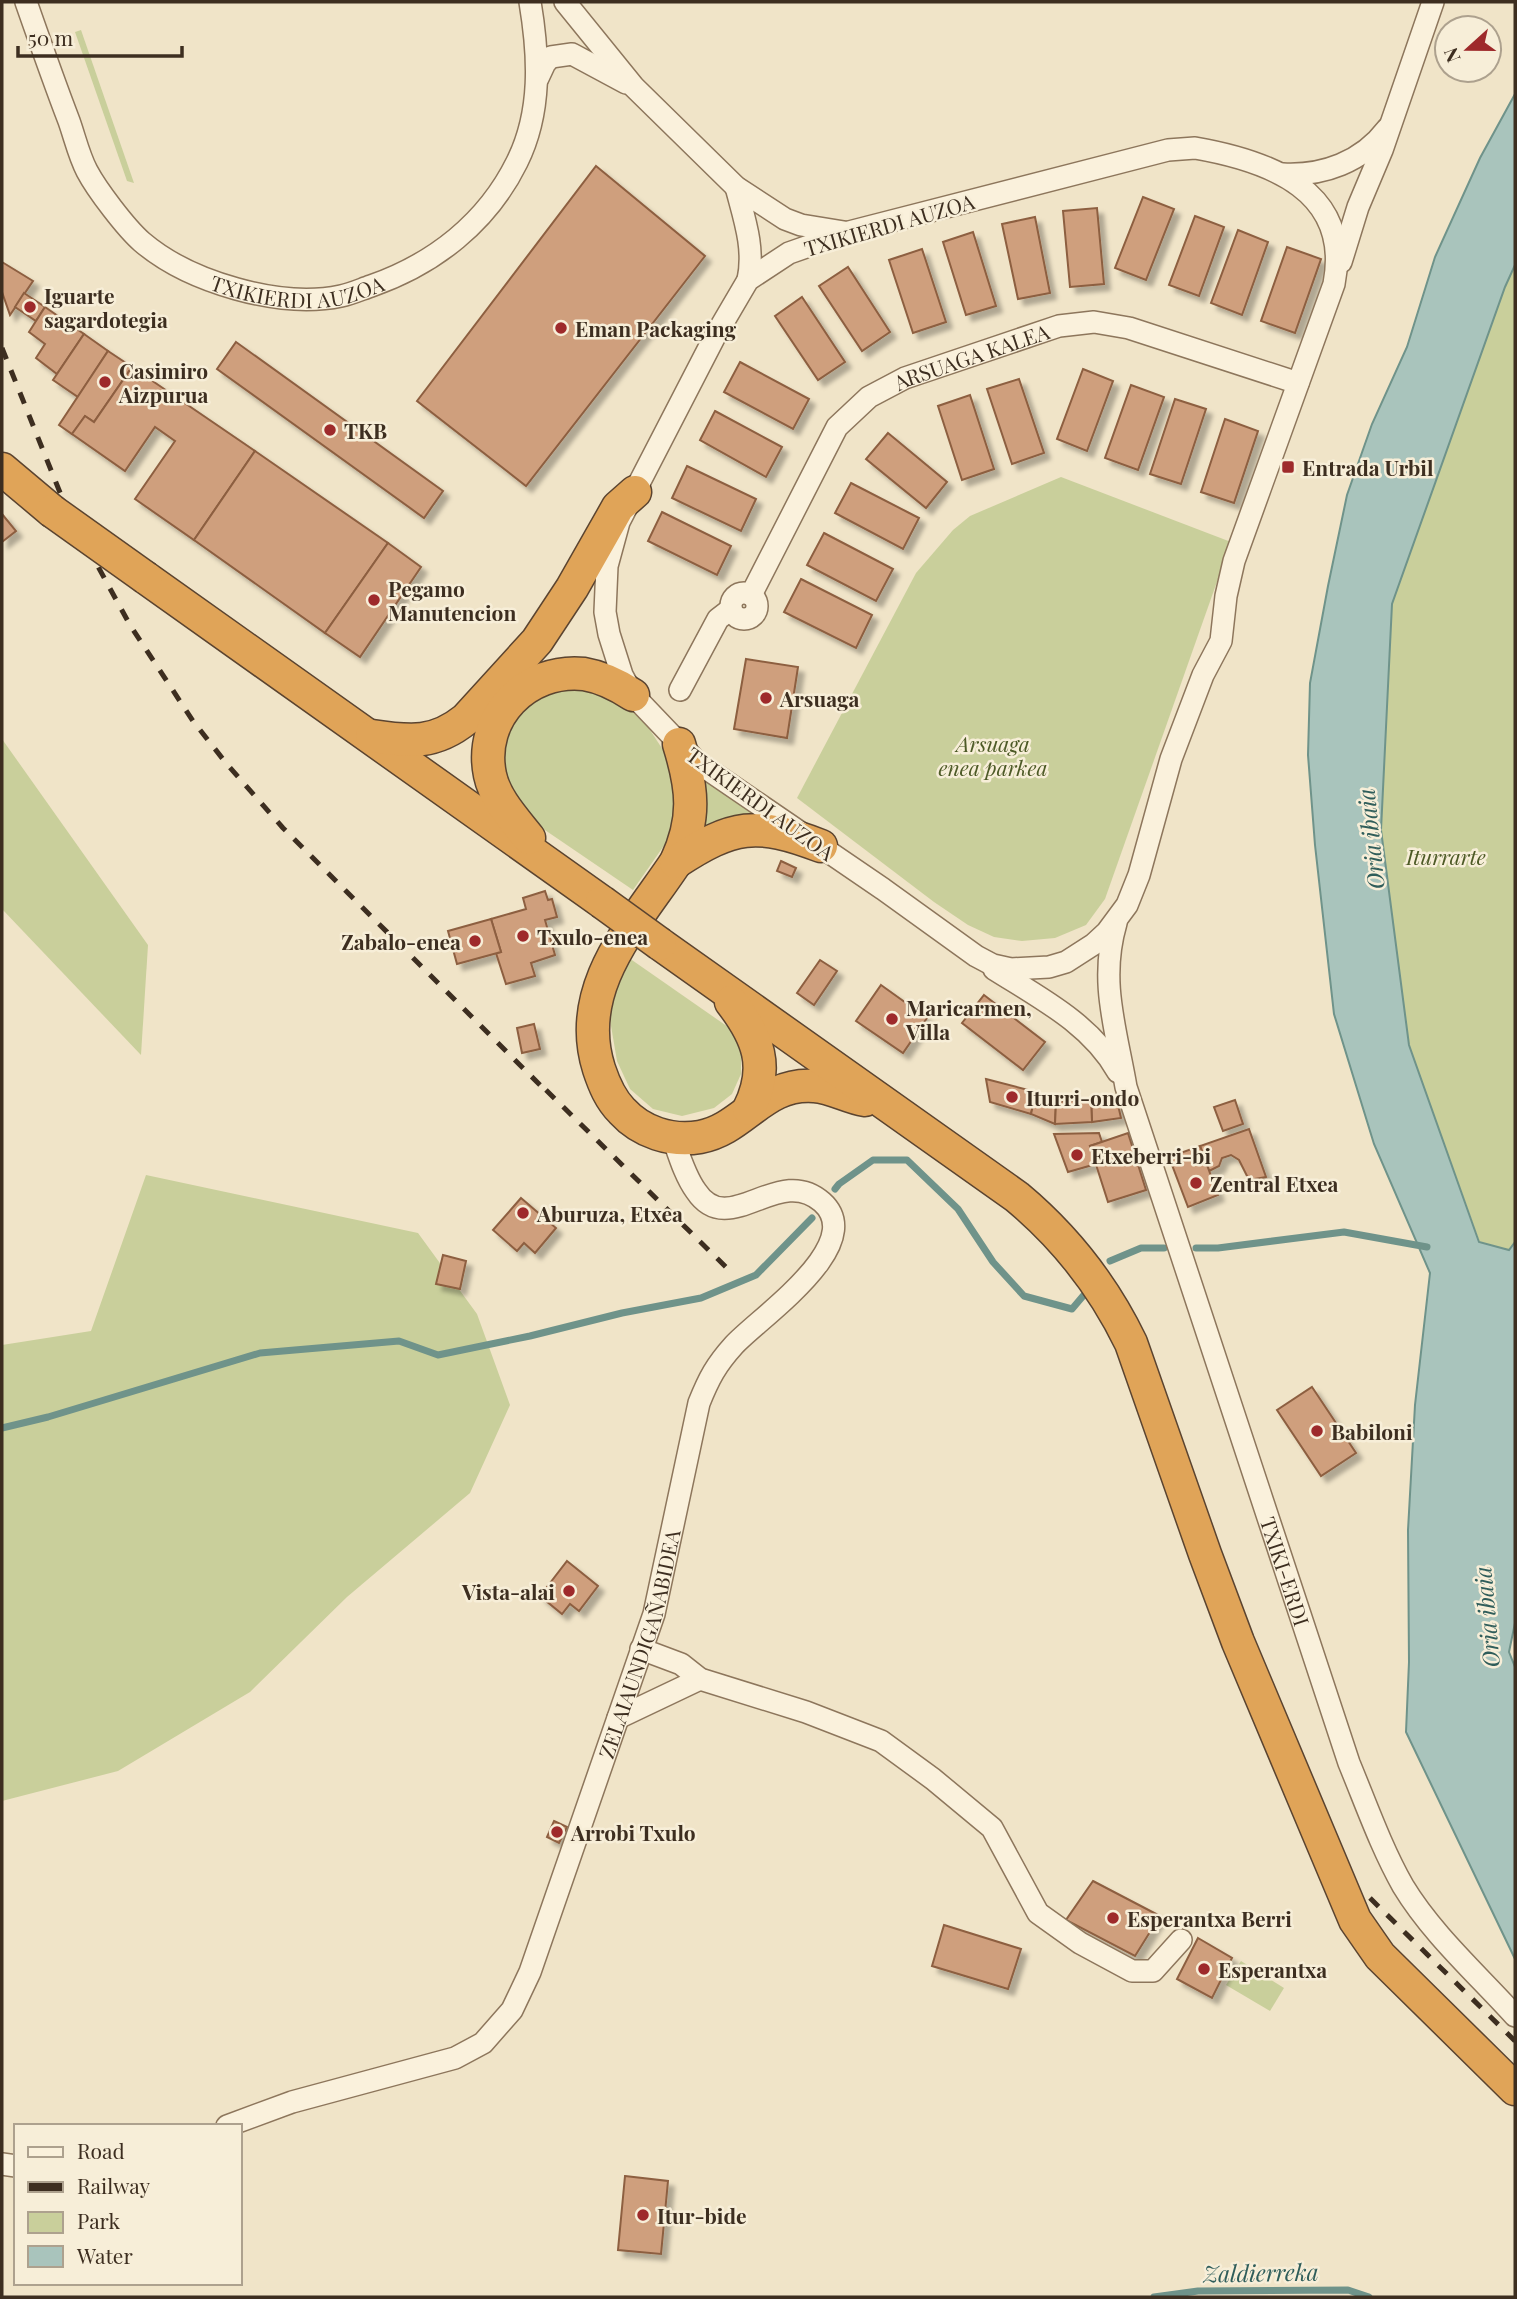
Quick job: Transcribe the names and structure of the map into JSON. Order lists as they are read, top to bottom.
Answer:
{
  "streets": {
    "street": [
      "TXIKIERDI AUZOA",
      "ARSUAGA KALEA",
      "TXIKI-ERDI",
      "ZELAIAUNDIGAÑABIDEA"
    ]
  },
  "crossings": [
    ["TXIKIERDI AUZOA", "ARSUAGA KALEA"]
  ],
  "water": ["Oria ibaia", "Zaldierreka"],
  "parks": ["Arsuaga enea parkea", "Iturrarte"],
  "places": {
    "other": [
      "Iguarte sagardotegia",
      "Eman Packaging",
      "Casimiro Aizpurua",
      "TKB",
      "Pegamo Manutencion",
      "Arsuaga",
      "Txulo-enea",
      "Zabalo-enea",
      "Maricarmen, Villa",
      "Iturri-ondo",
      "Etxeberri-bi",
      "Zentral Etxea",
      "Aburuza, Etxea",
      "Babiloni",
      "Vista-alai",
      "Arrobi Txulo",
      "Esperantxa Berri",
      "Esperantxa",
      "Itur-bide"
    ],
    "transit": ["Entrada Urbil"]
  },
  "legend": [
    "Road",
    "Railway",
    "Park",
    "Water"
  ],
  "scale_bar": "50 m",
  "north": "left"
}
